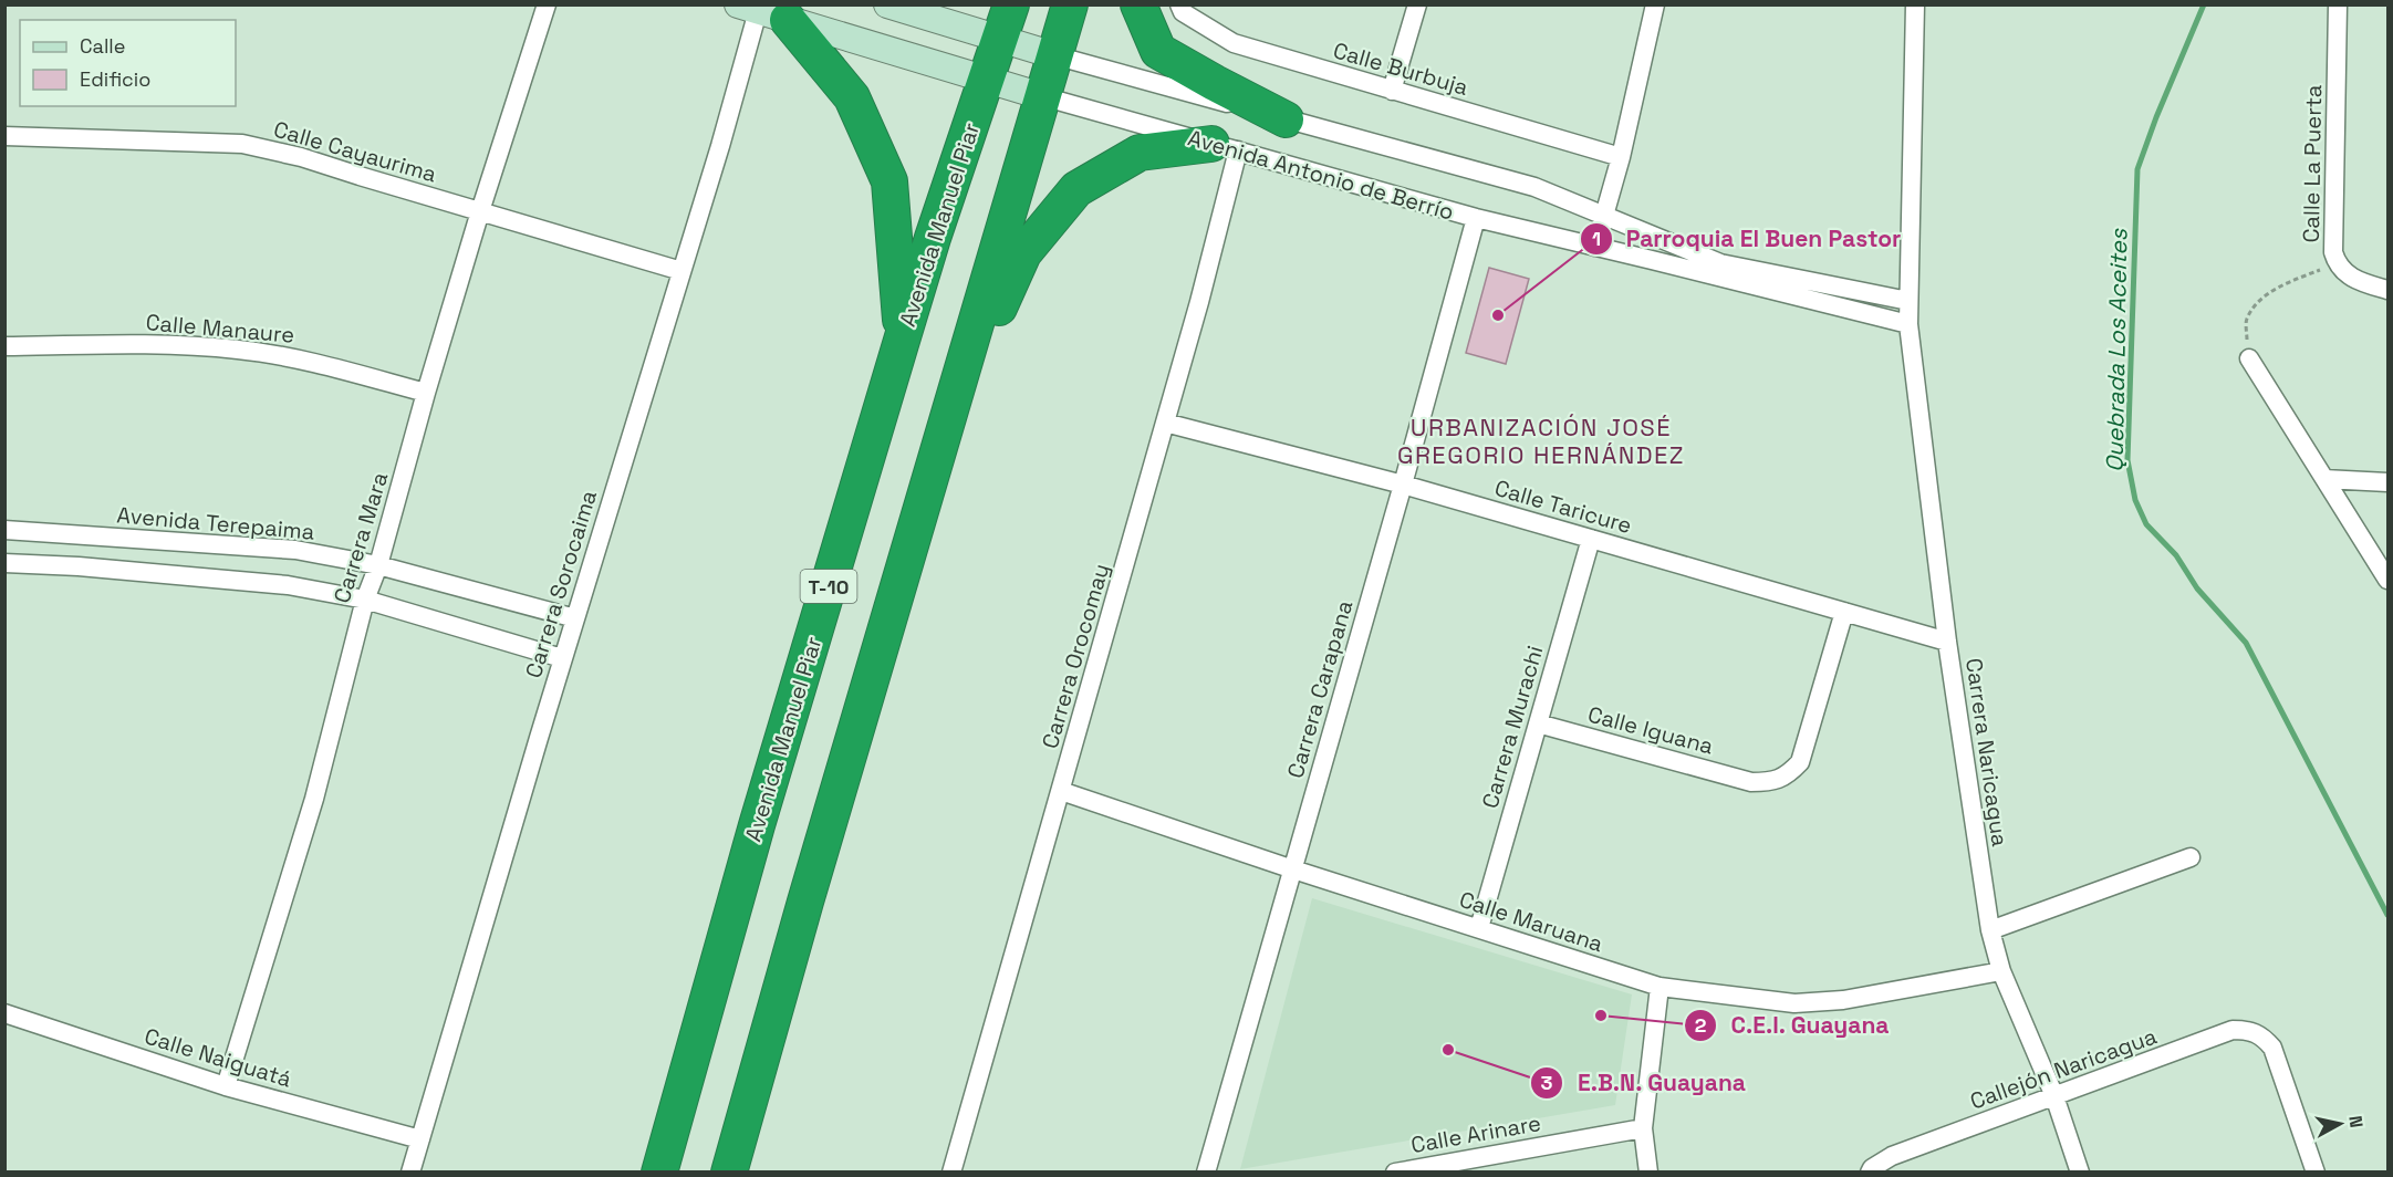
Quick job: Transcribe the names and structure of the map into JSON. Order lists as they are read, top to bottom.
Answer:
{
  "streets": {
    "highway": ["Avenida Manuel Piar", "T-10"],
    "street": [
      "Calle Burbuja",
      "Calle Cayaurima",
      "Calle La Puerta",
      "Avenida Antonio de Berrío",
      "Calle Manaure",
      "Calle Taricure",
      "Avenida Terepaima",
      "Carrera Mara",
      "Carrera Sorocaima",
      "Carrera Orocomay",
      "Carrera Carapana",
      "Carrera Murachi",
      "Calle Iguana",
      "Carrera Naricagua",
      "Calle Maruana",
      "Calle Naiguatá",
      "Callejón Naricagua",
      "Calle Arinare"
    ]
  },
  "crossings": [
    ["Calle Cayaurima", "Carrera Mara"],
    ["Calle Cayaurima", "Carrera Sorocaima"],
    ["Avenida Antonio de Berrío", "Avenida Manuel Piar"],
    ["Avenida Antonio de Berrío", "Carrera Sorocaima"],
    ["Avenida Antonio de Berrío", "Carrera Orocomay"],
    ["Avenida Antonio de Berrío", "Carrera Carapana"],
    ["Avenida Antonio de Berrío", "Carrera Naricagua"],
    ["Calle Manaure", "Carrera Mara"],
    ["Calle Taricure", "Carrera Orocomay"],
    ["Calle Taricure", "Carrera Carapana"],
    ["Calle Taricure", "Carrera Murachi"],
    ["Calle Taricure", "Calle Iguana"],
    ["Calle Taricure", "Carrera Naricagua"],
    ["Avenida Terepaima", "Carrera Mara"],
    ["Avenida Terepaima", "Carrera Sorocaima"],
    ["Carrera Mara", "Calle Naiguatá"],
    ["Carrera Sorocaima", "Calle Naiguatá"],
    ["Carrera Orocomay", "Calle Maruana"],
    ["Carrera Carapana", "Calle Maruana"],
    ["Carrera Murachi", "Calle Iguana"],
    ["Carrera Murachi", "Calle Maruana"],
    ["Carrera Naricagua", "Calle Maruana"],
    ["Carrera Naricagua", "Callejón Naricagua"]
  ],
  "districts": ["URBANIZACIÓN JOSÉ GREGORIO HERNÁNDEZ"],
  "water": ["Quebrada Los Aceites"],
  "places": ["Parroquia El Buen Pastor", "C.E.I. Guayana", "E.B.N. Guayana"],
  "legend": ["Calle", "Edificio"],
  "north": "right"
}
